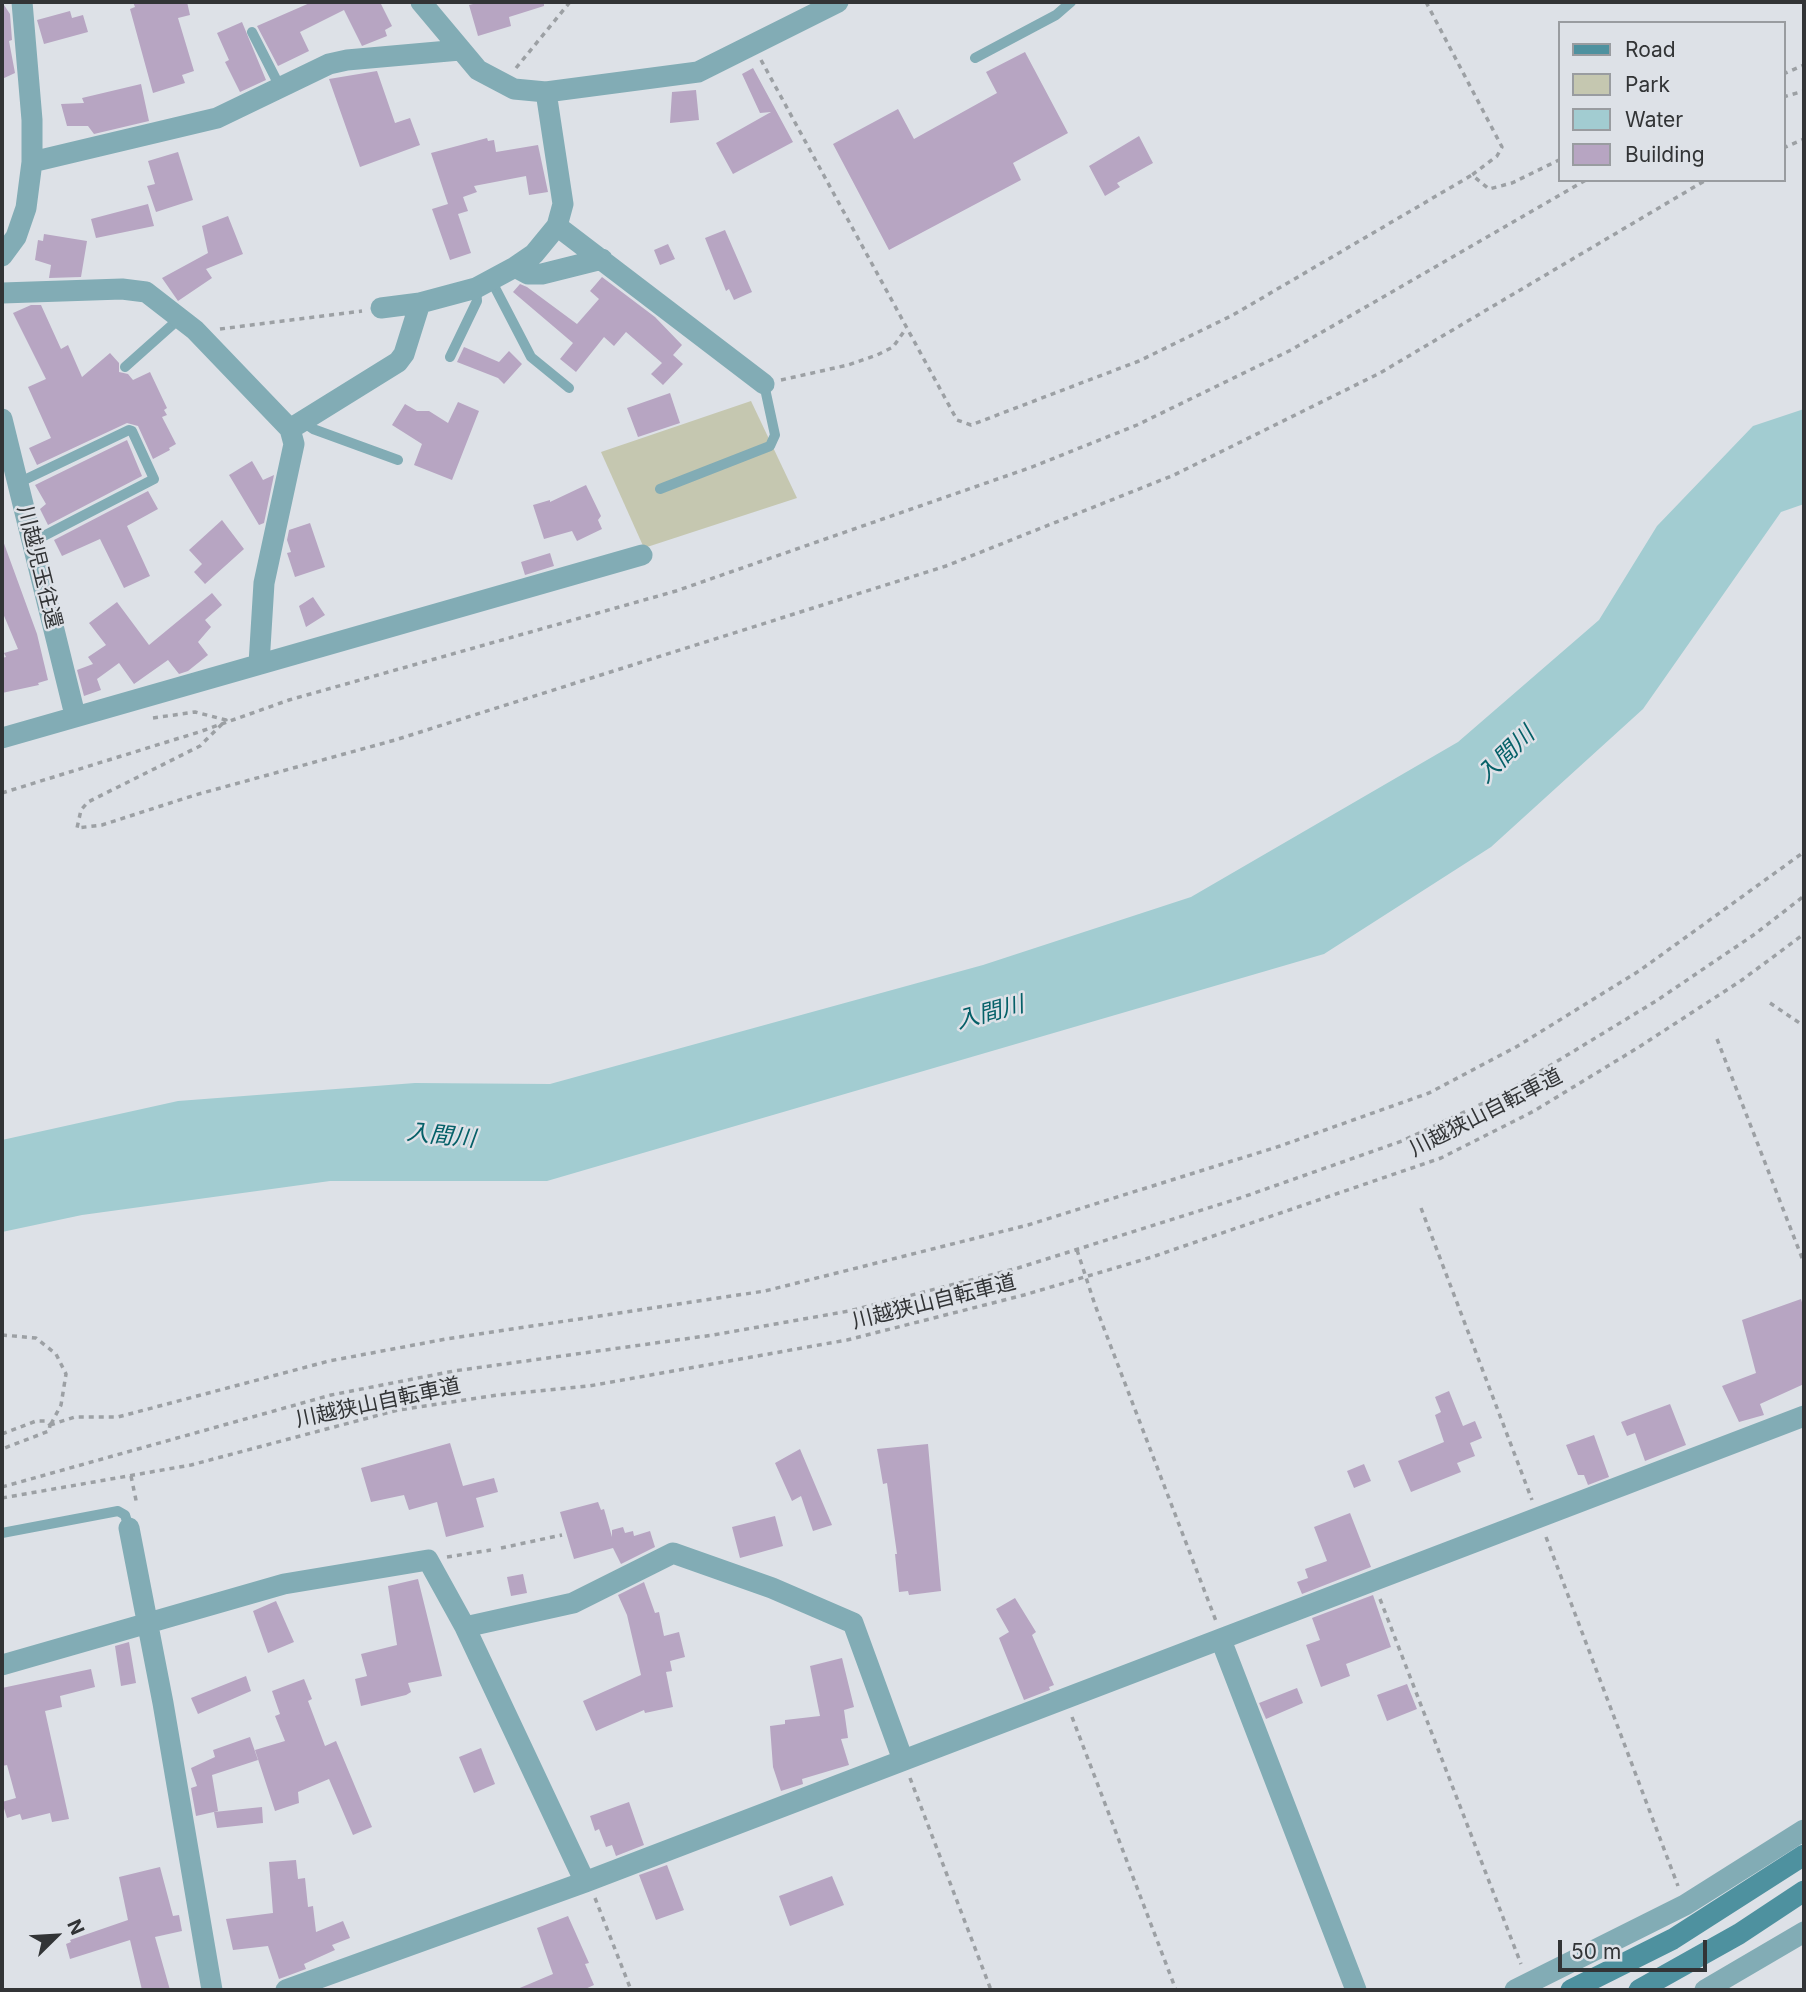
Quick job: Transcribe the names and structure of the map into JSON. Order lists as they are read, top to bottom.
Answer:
{
  "streets": {
    "street": ["川越児玉往還"],
    "path": ["川越狭山自転車道"]
  },
  "water": ["入間川"],
  "legend": [
    "Road",
    "Park",
    "Water",
    "Building"
  ],
  "scale_bar": "50 m",
  "north": "top right"
}
